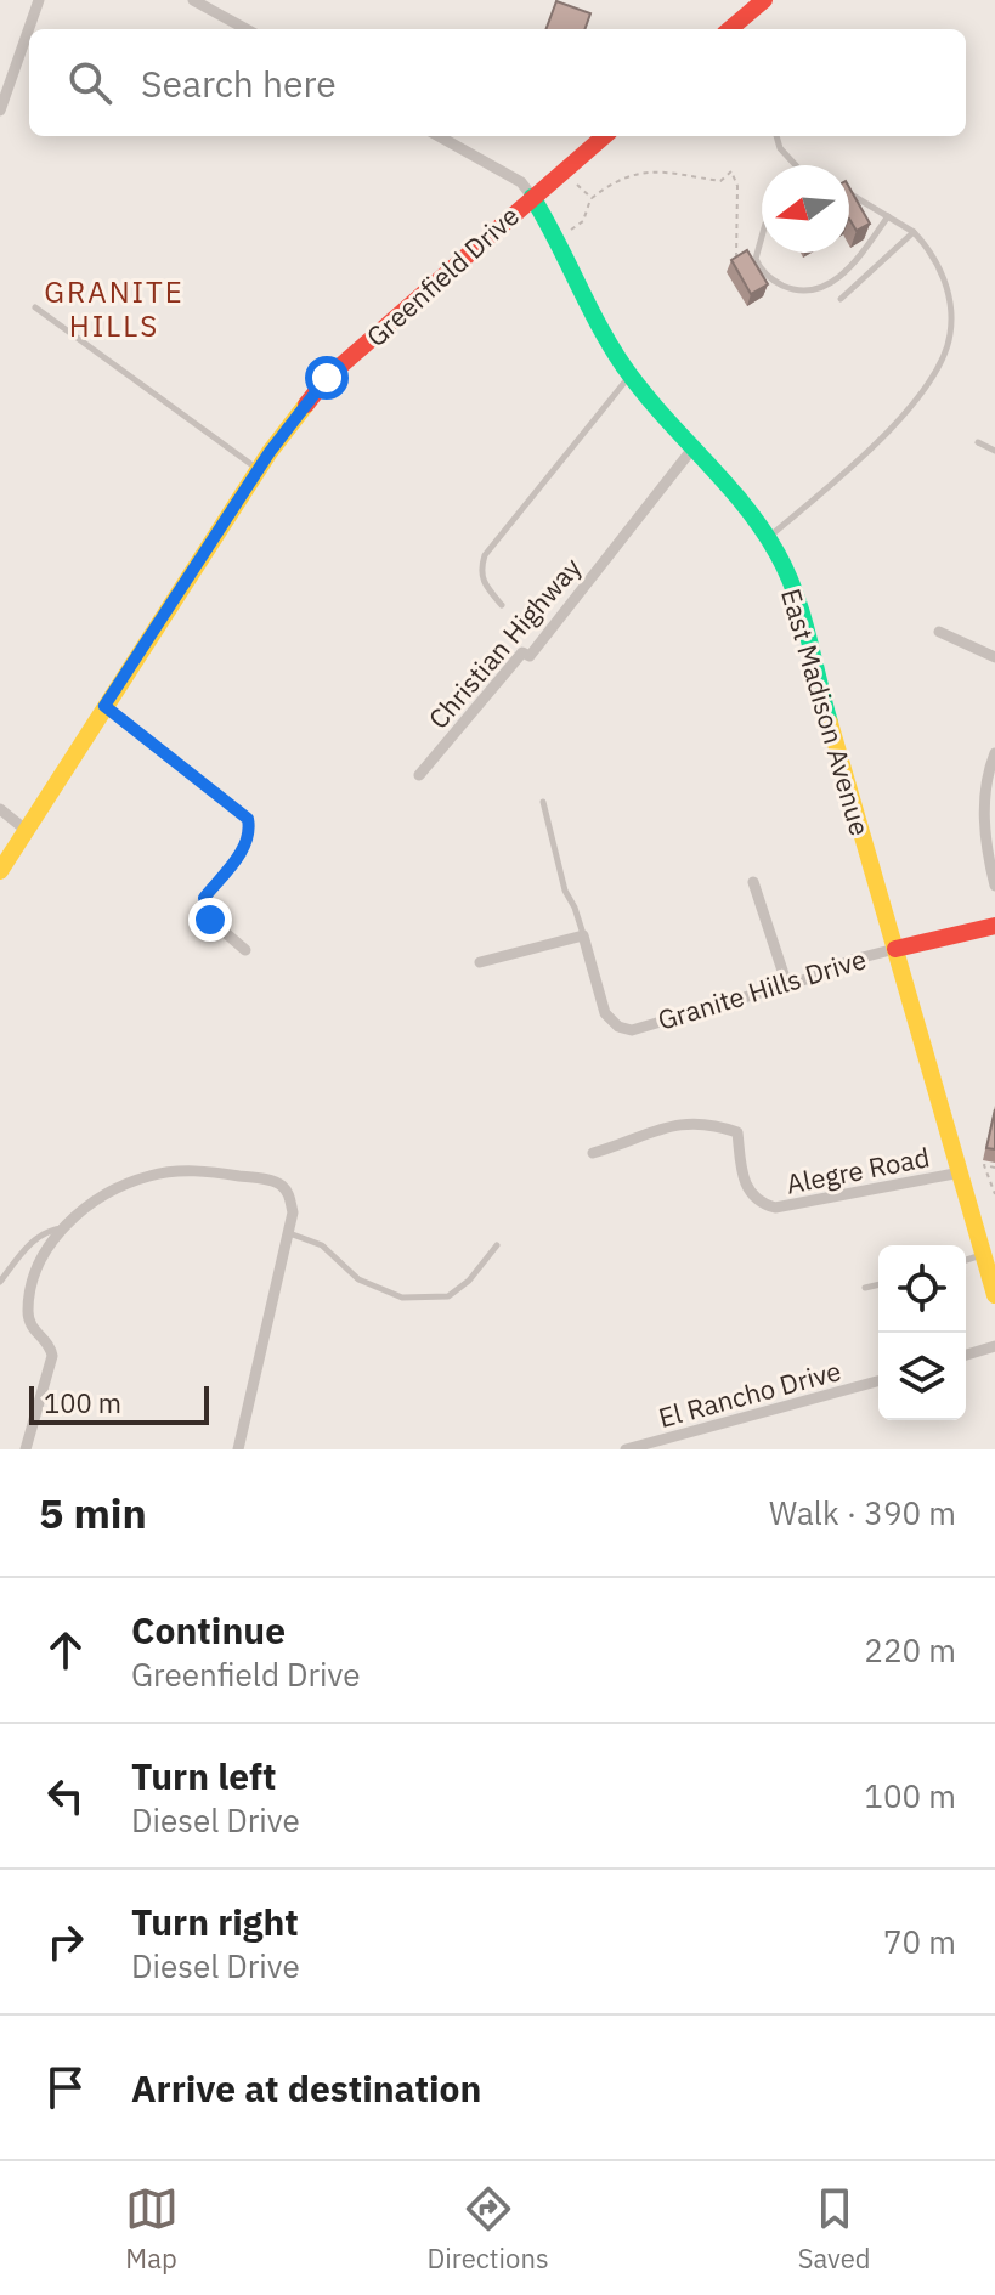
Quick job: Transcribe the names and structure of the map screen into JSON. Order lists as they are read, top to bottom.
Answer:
{
  "streets": {
    "street": [
      "Greenfield Drive",
      "Christian Highway",
      "East Madison Avenue",
      "Granite Hills Drive",
      "Alegre Road",
      "El Rancho Drive"
    ]
  },
  "crossings": [
    ["Greenfield Drive", "East Madison Avenue"],
    ["Christian Highway", "East Madison Avenue"],
    ["East Madison Avenue", "Granite Hills Drive"],
    ["East Madison Avenue", "Alegre Road"]
  ],
  "districts": ["GRANITE HILLS"],
  "scale_bar": "100 m",
  "north": "left",
  "page": {
    "search": "Search here",
    "scale": "100 m",
    "heading": ["5 min", "Walk · 390 m"],
    "list": [
      ["Continue", "Greenfield Drive", "220 m"],
      ["Turn left", "Diesel Drive", "100 m"],
      ["Turn right", "Diesel Drive", "70 m"],
      "Arrive at destination"
    ],
    "nav": ["Map", "Directions", "Saved"]
  }
}
